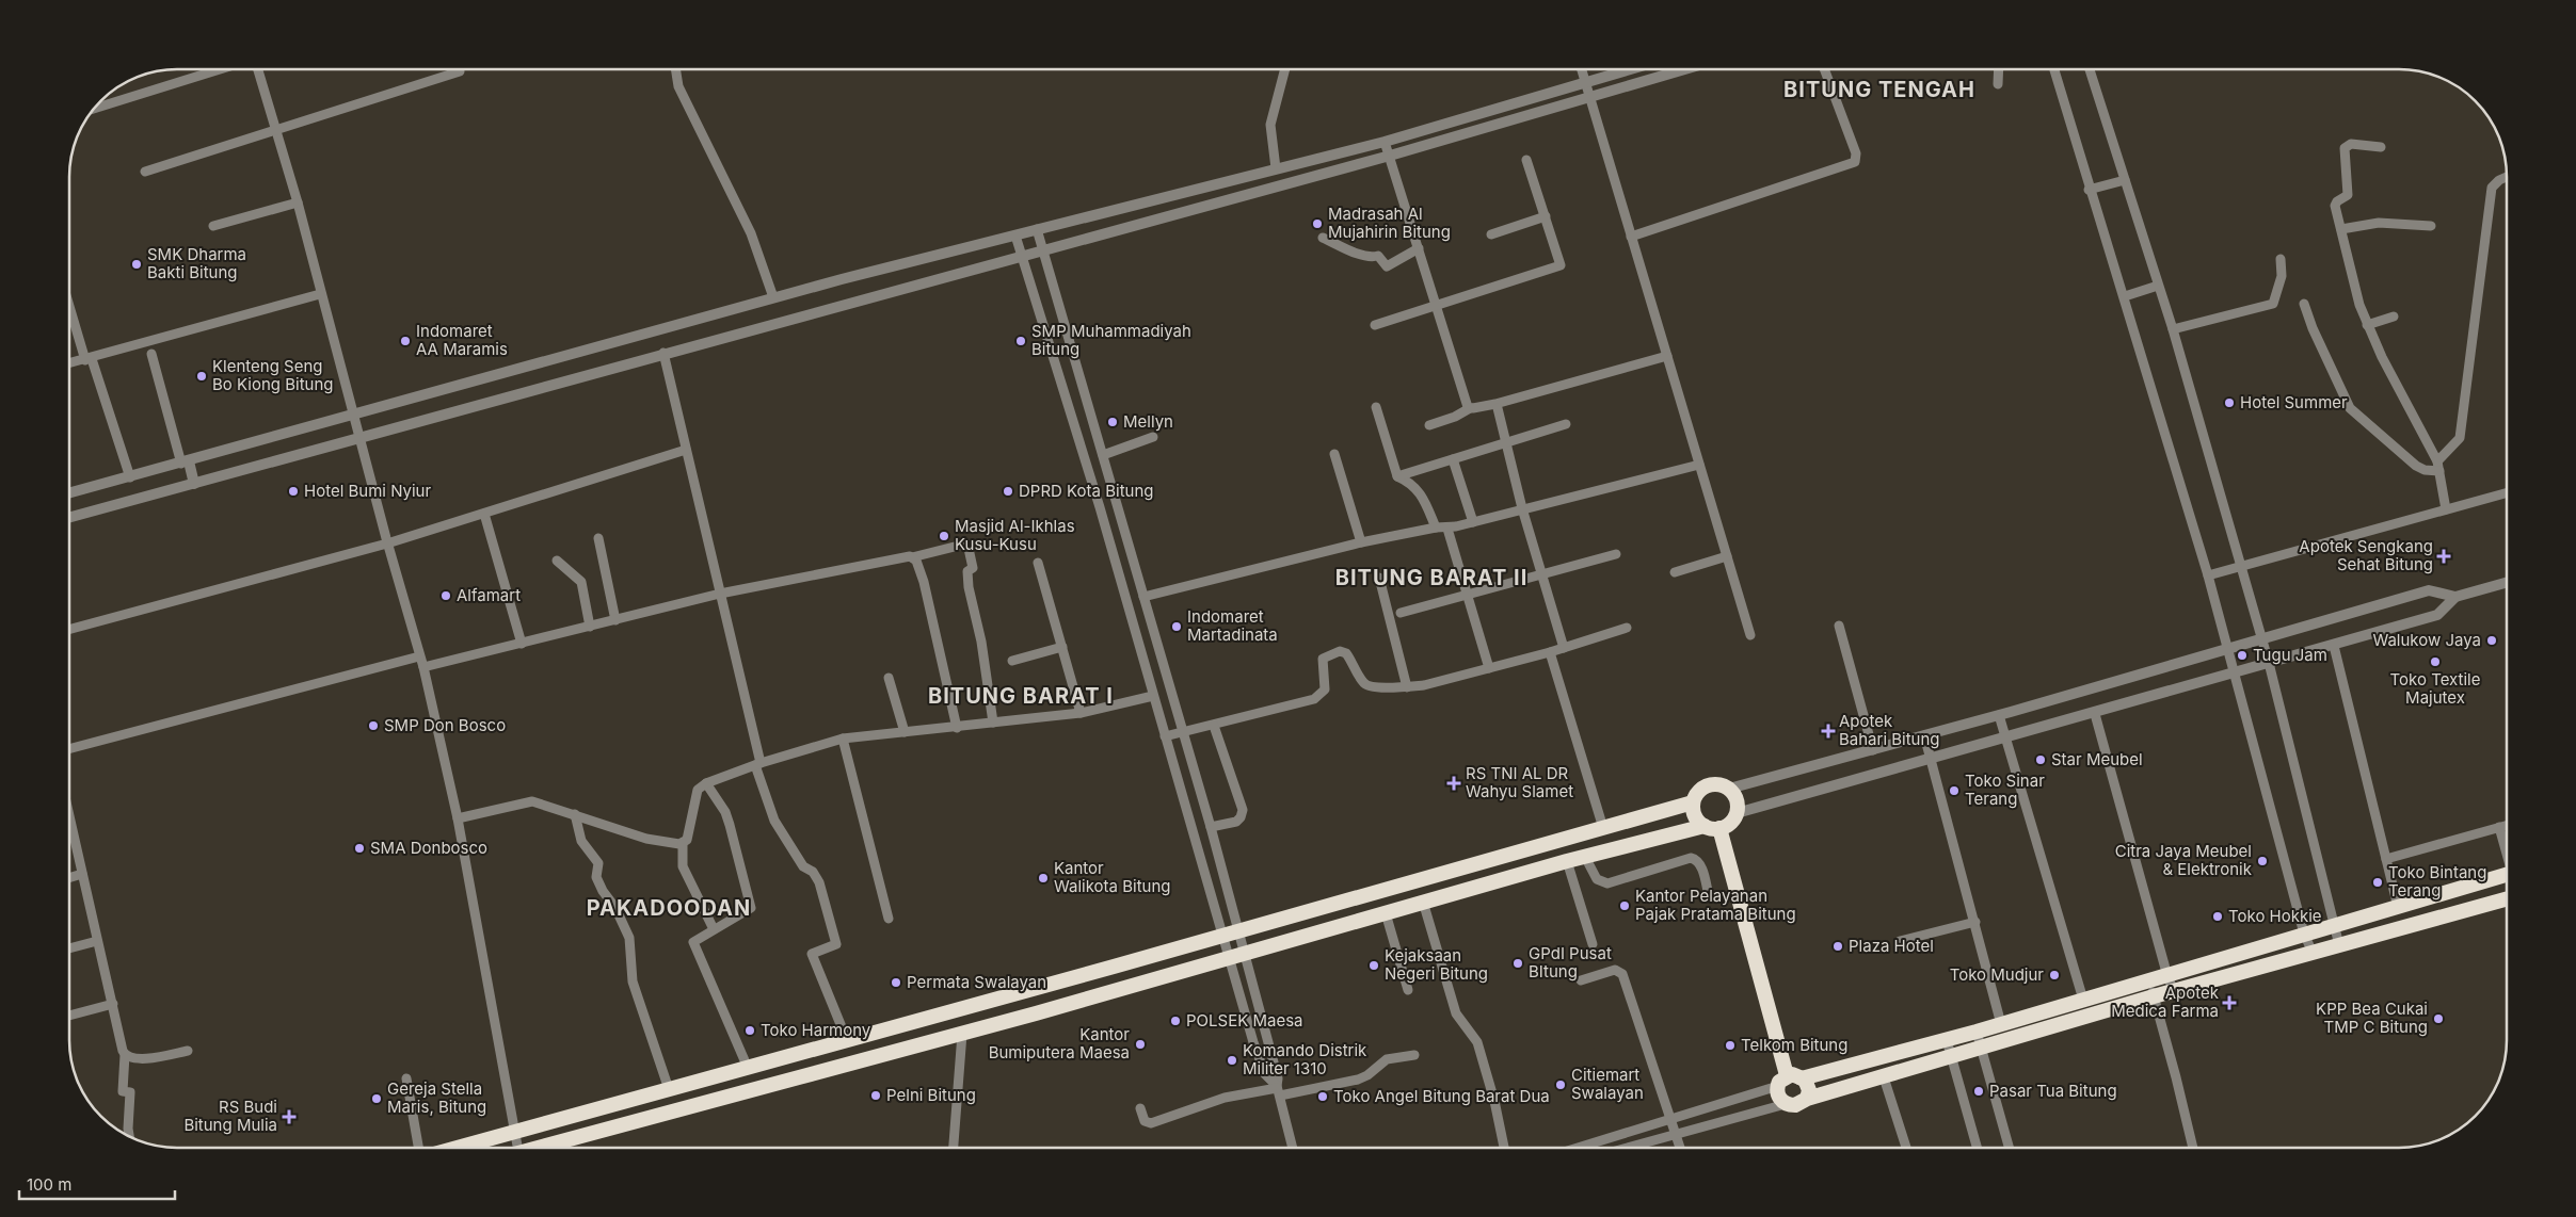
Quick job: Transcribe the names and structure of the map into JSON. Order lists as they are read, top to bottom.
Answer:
{
  "districts": [
    "BITUNG TENGAH",
    "BITUNG BARAT II",
    "BITUNG BARAT I",
    "PAKADOODAN"
  ],
  "places": {
    "other": [
      "Madrasah Al Mujahirin Bitung",
      "SMK Dharma Bakti Bitung",
      "Indomaret AA Maramis",
      "SMP Muhammadiyah Bitung",
      "Klenteng Seng Bo Kiong Bitung",
      "Hotel Summer",
      "Mellyn",
      "Hotel Bumi Nyiur",
      "DPRD Kota Bitung",
      "Masjid Al-Ikhlas Kusu-Kusu",
      "Alfamart",
      "Indomaret Martadinata",
      "Walukow Jaya",
      "Tugu Jam",
      "Toko Textile Majutex",
      "SMP Don Bosco",
      "Star Meubel",
      "Toko Sinar Terang",
      "SMA Donbosco",
      "Citra Jaya Meubel & Elektronik",
      "Kantor Walikota Bitung",
      "Toko Bintang Terang",
      "Kantor Pelayanan Pajak Pratama Bitung",
      "Toko Hokkie",
      "Plaza Hotel",
      "GPdI Pusat BItung",
      "Kejaksaan Negeri Bitung",
      "Toko Mudjur",
      "Permata Swalayan",
      "KPP Bea Cukai TMP C Bitung",
      "POLSEK Maesa",
      "Toko Harmony",
      "Kantor Bumiputera Maesa",
      "Telkom Bitung",
      "Komando Distrik Militer 1310",
      "Citiemart Swalayan",
      "Pasar Tua Bitung",
      "Pelni Bitung",
      "Toko Angel Bitung Barat Dua",
      "Gereja Stella Maris, Bitung"
    ],
    "health": [
      "Apotek Sengkang Sehat Bitung",
      "Apotek Bahari Bitung",
      "RS TNI AL DR Wahyu Slamet",
      "Apotek Medica Farma",
      "RS Budi Bitung Mulia"
    ]
  },
  "scale_bar": "100 m"
}
